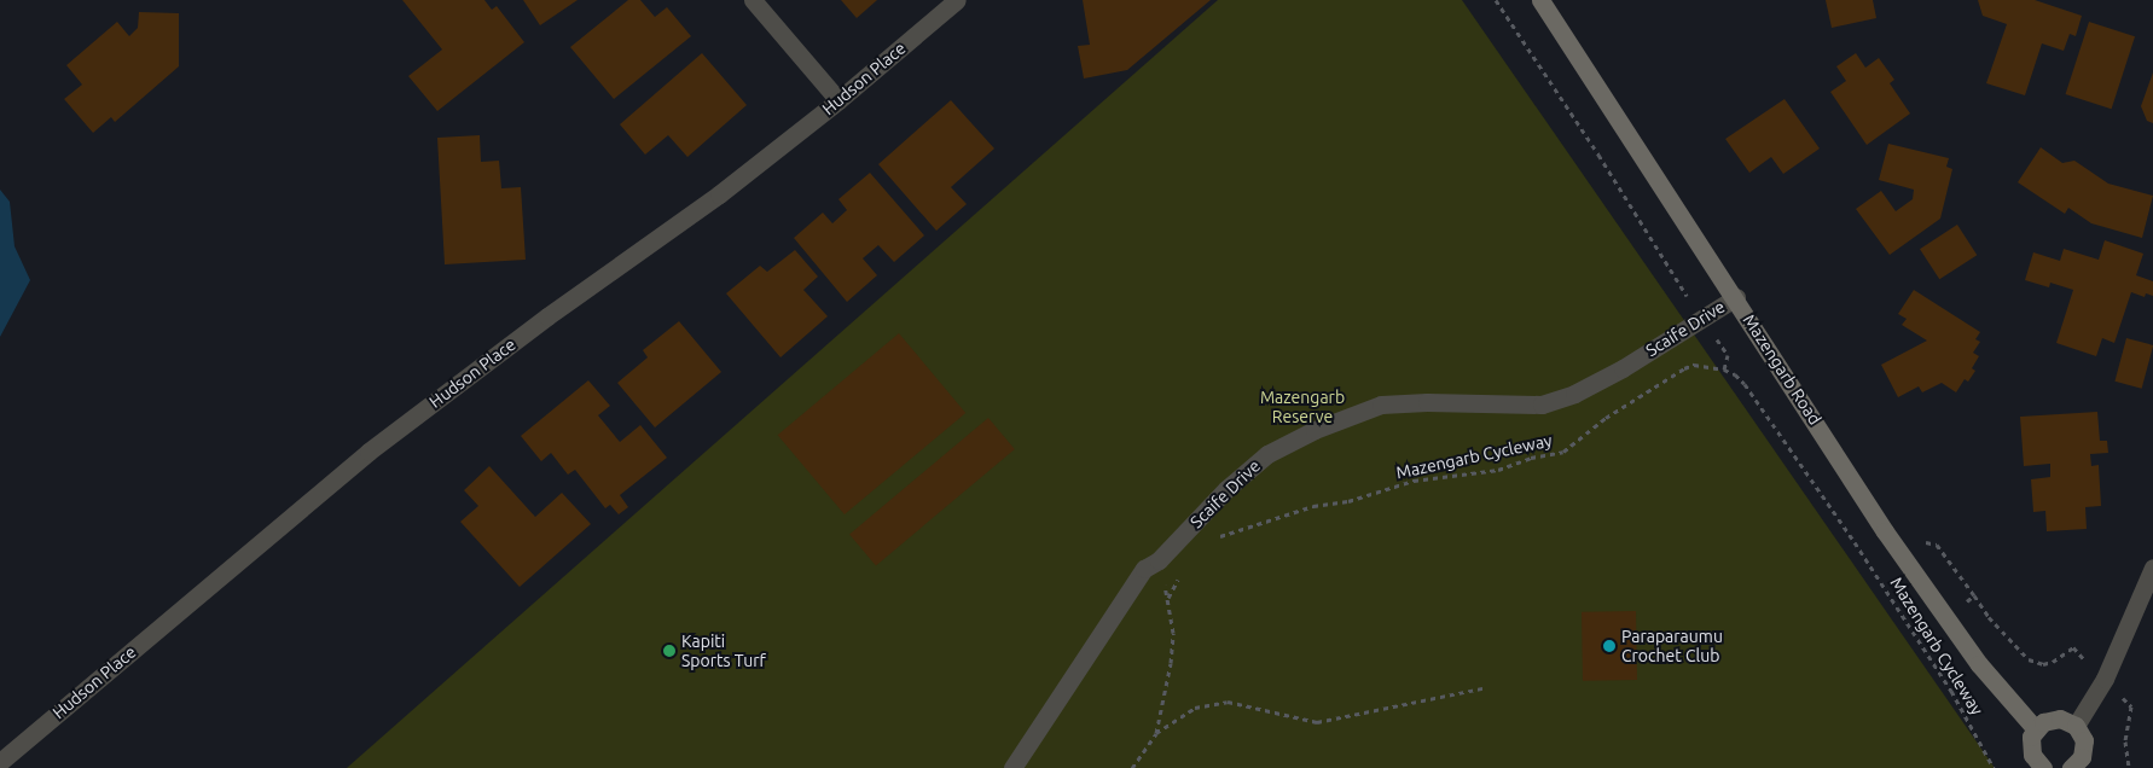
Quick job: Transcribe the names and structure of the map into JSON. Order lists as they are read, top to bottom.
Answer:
{
  "streets": {
    "main road": ["Mazengarb Road"],
    "street": ["Hudson Place", "Scaife Drive"],
    "path": ["Mazengarb Cycleway"]
  },
  "crossings": [
    ["Scaife Drive", "Mazengarb Road"]
  ],
  "parks": ["Mazengarb Reserve"],
  "places": ["Paraparaumu Crochet Club", "Kapiti Sports Turf"]
}
